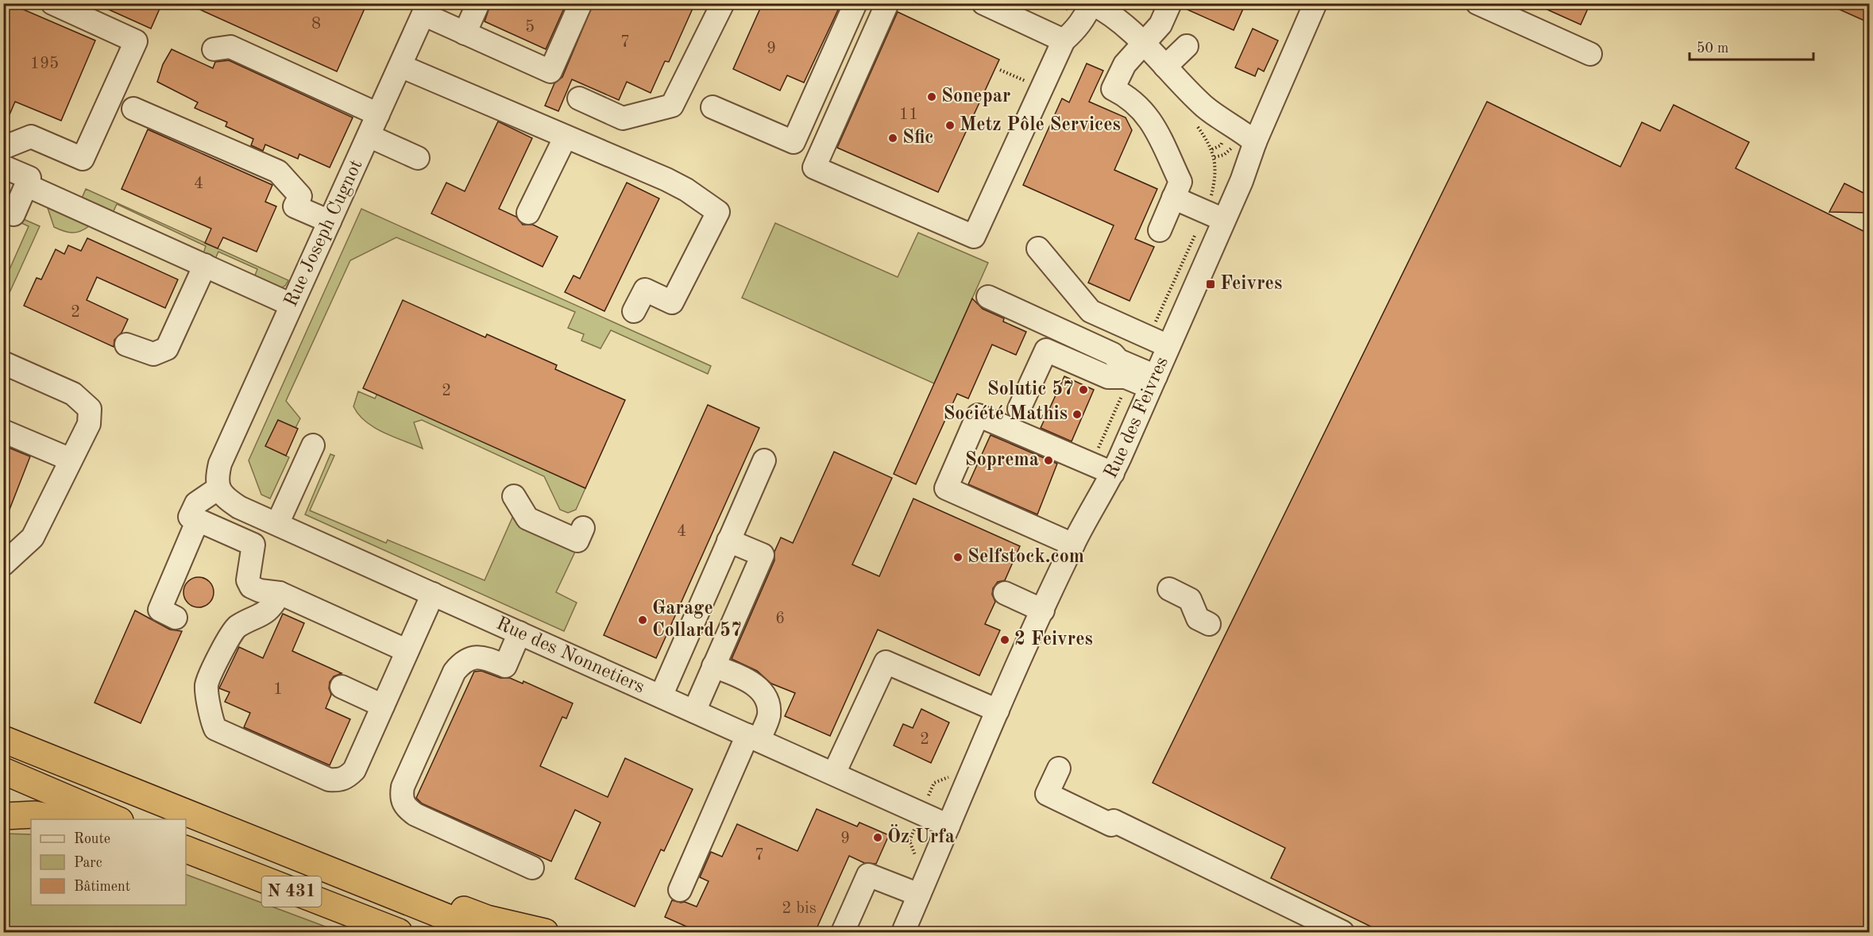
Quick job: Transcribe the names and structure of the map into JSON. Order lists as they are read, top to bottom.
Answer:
{
  "streets": {
    "highway": ["N 431"],
    "street": ["Rue Joseph Cugnot", "Rue des Feivres", "Rue des Nonnetiers"]
  },
  "crossings": [
    ["Rue Joseph Cugnot", "Rue des Nonnetiers"],
    ["Rue des Feivres", "Rue des Nonnetiers"]
  ],
  "places": {
    "other": [
      "Sonepar",
      "Metz Pôle Services",
      "Sfic",
      "Solutic 57",
      "Société Mathis",
      "Soprema",
      "Selfstock.com",
      "Garage Collard 57",
      "2 Feivres",
      "Öz Urfa"
    ],
    "transit": ["Feivres"]
  },
  "house_numbers": [
    "8",
    "5",
    "7",
    "9",
    "195",
    "11",
    "4",
    "2",
    "2",
    "4",
    "6",
    "1",
    "2",
    "9",
    "7",
    "2 bis"
  ],
  "legend": ["Route", "Parc", "Bâtiment"],
  "scale_bar": "50 m"
}
